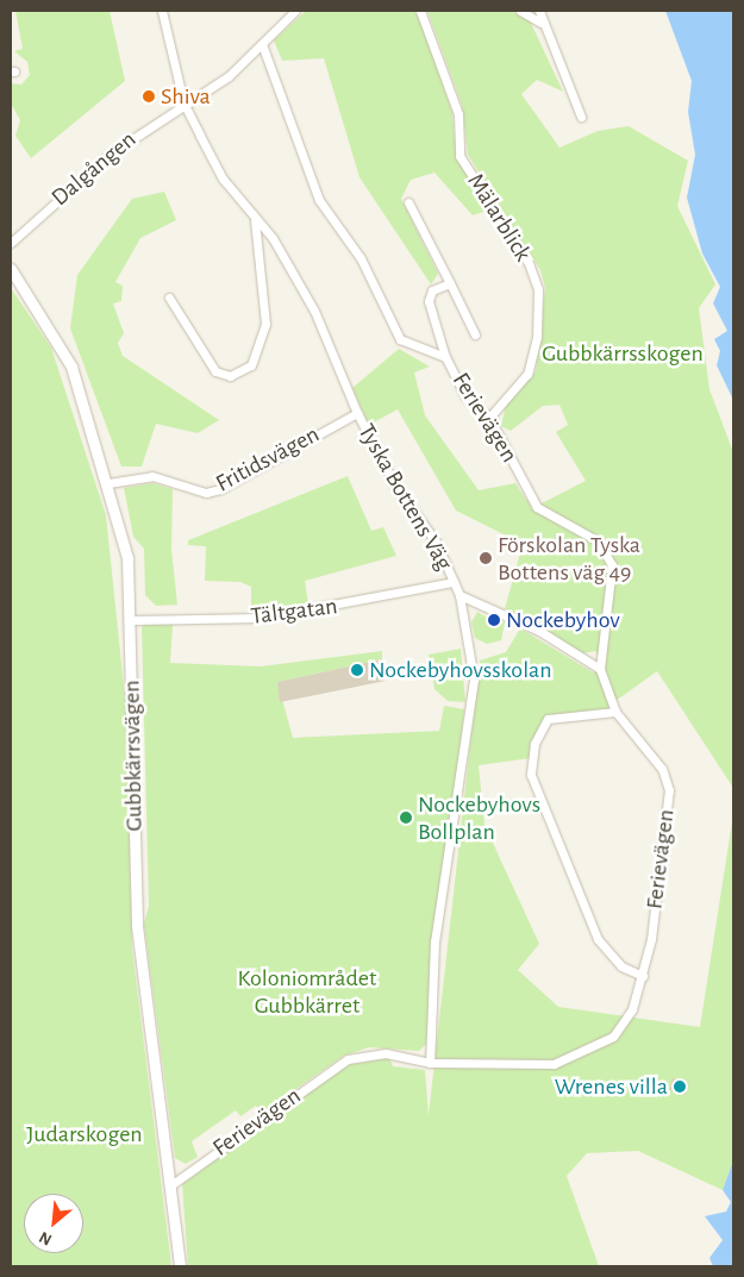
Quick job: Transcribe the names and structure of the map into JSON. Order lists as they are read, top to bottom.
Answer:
{
  "streets": {
    "street": [
      "Dalgången",
      "Mälarblick",
      "Ferievägen",
      "Fritidsvägen",
      "Tyska Bottens Väg",
      "Tältgatan",
      "Gubbkärrsvägen"
    ]
  },
  "crossings": [
    ["Dalgången", "Tyska Bottens Väg"],
    ["Mälarblick", "Ferievägen"],
    ["Ferievägen", "Tyska Bottens Väg"],
    ["Ferievägen", "Gubbkärrsvägen"],
    ["Fritidsvägen", "Tyska Bottens Väg"],
    ["Fritidsvägen", "Gubbkärrsvägen"],
    ["Tyska Bottens Väg", "Tältgatan"],
    ["Tältgatan", "Gubbkärrsvägen"]
  ],
  "parks": ["Gubbkärrsskogen", "Koloniområdet Gubbkärret", "Judarskogen"],
  "places": [
    "Shiva",
    "Förskolan Tyska Bottens väg 49",
    "Nockebyhov",
    "Nockebyhovsskolan",
    "Nockebyhovs Bollplan",
    "Wrenes villa"
  ],
  "north": "bottom left"
}
